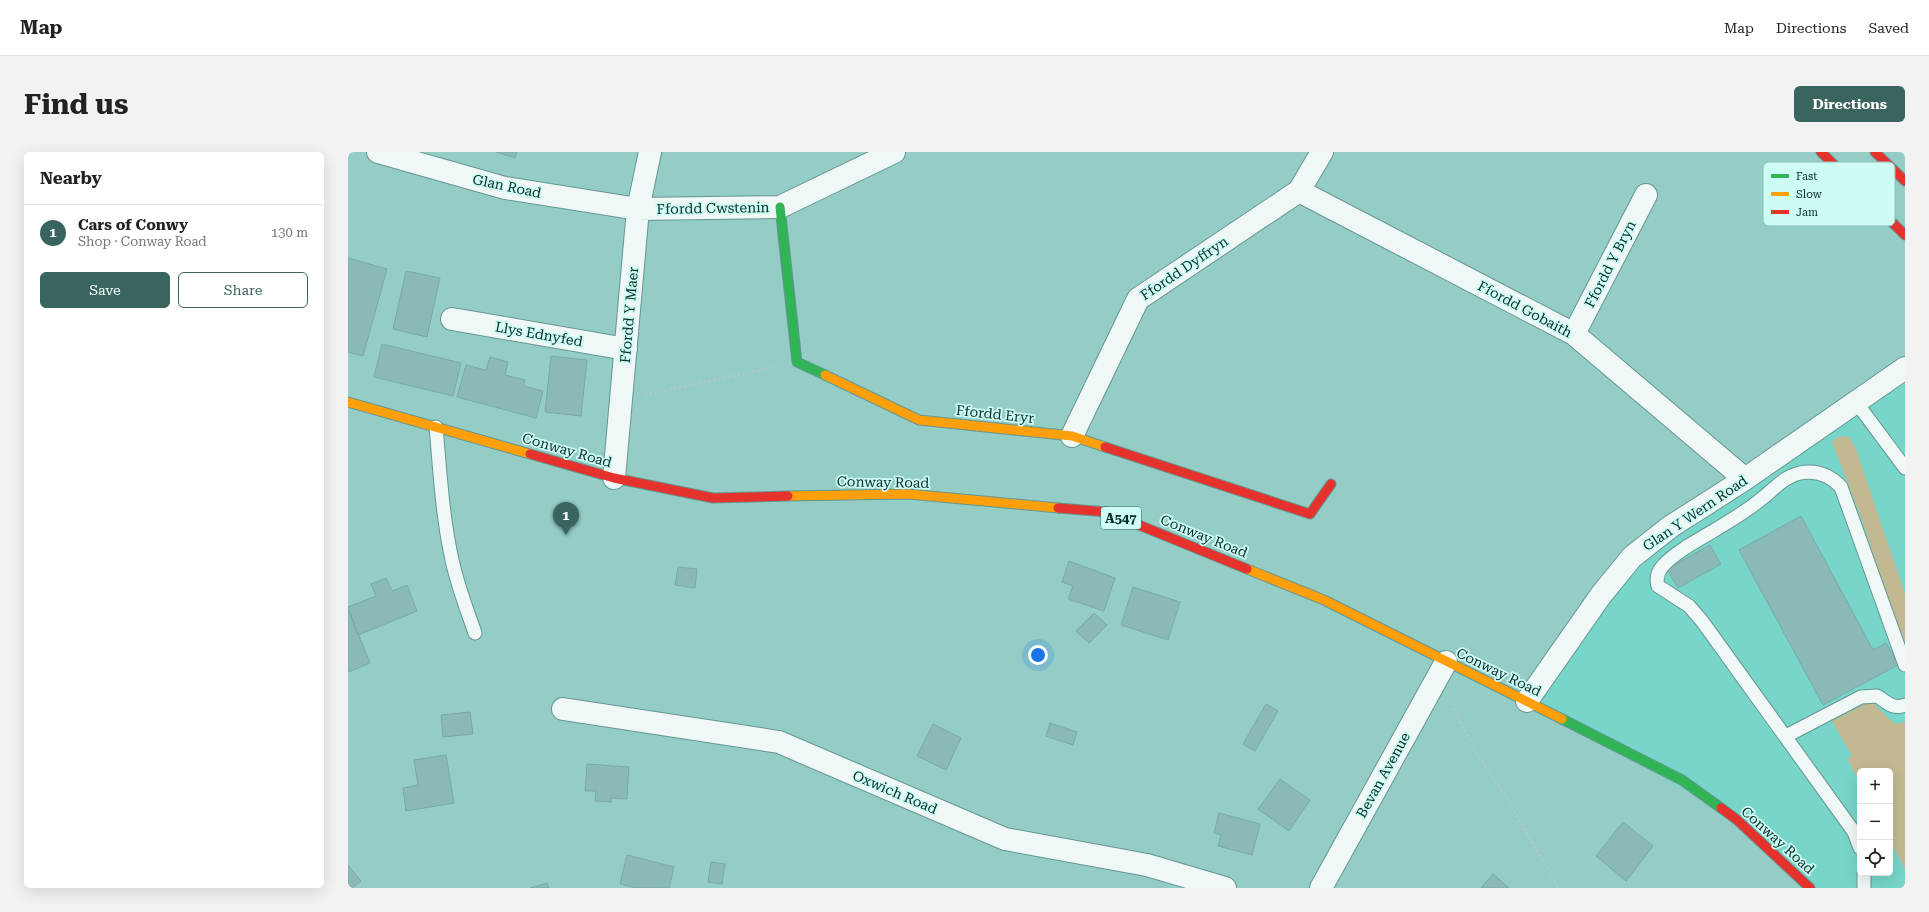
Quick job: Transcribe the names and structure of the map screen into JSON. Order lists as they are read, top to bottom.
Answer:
{
  "streets": {
    "main road": ["Ffordd Eryr", "Conway Road", "A547"],
    "street": [
      "Glan Road",
      "Ffordd Cwstenin",
      "Ffordd Y Bryn",
      "Ffordd Dyffryn",
      "Ffordd Gobaith",
      "Ffordd Y Maer",
      "Llys Ednyfed",
      "Glan Y Wern Road",
      "Bevan Avenue",
      "Oxwich Road"
    ]
  },
  "crossings": [
    ["Glan Road", "Ffordd Cwstenin"],
    ["Glan Road", "Ffordd Y Maer"],
    ["Ffordd Cwstenin", "Ffordd Y Maer"],
    ["Ffordd Y Bryn", "Ffordd Gobaith"],
    ["Ffordd Dyffryn", "Ffordd Gobaith"],
    ["Ffordd Dyffryn", "Ffordd Eryr"],
    ["Ffordd Gobaith", "Glan Y Wern Road"],
    ["Ffordd Y Maer", "Llys Ednyfed"],
    ["Ffordd Y Maer", "Conway Road"],
    ["Conway Road", "Glan Y Wern Road"],
    ["Conway Road", "Bevan Avenue"]
  ],
  "legend": ["Fast", "Slow", "Jam"],
  "page": {
    "header": "Map",
    "nav": ["Map", "Directions", "Saved"],
    "buttons": [
      "Directions",
      ["Save", "Share"]
    ],
    "title": "Find us",
    "heading": "Nearby",
    "list": [
      {
        "mark": "1",
        "name": "Cars of Conwy",
        "note": "Shop · Conway Road",
        "value": "130 m"
      }
    ],
    "pins": "1",
    "map_buttons": ["+", "−"]
  }
}
